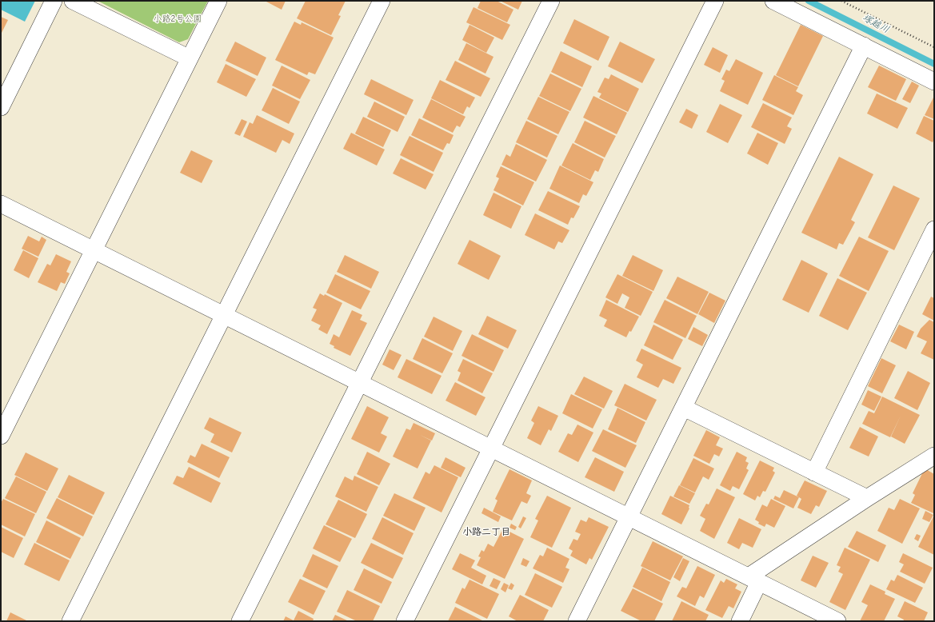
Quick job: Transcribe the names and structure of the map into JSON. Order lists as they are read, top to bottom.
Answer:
{
  "districts": ["小路二丁目"],
  "water": ["塚越川"],
  "parks": ["小路2号公園"]
}
